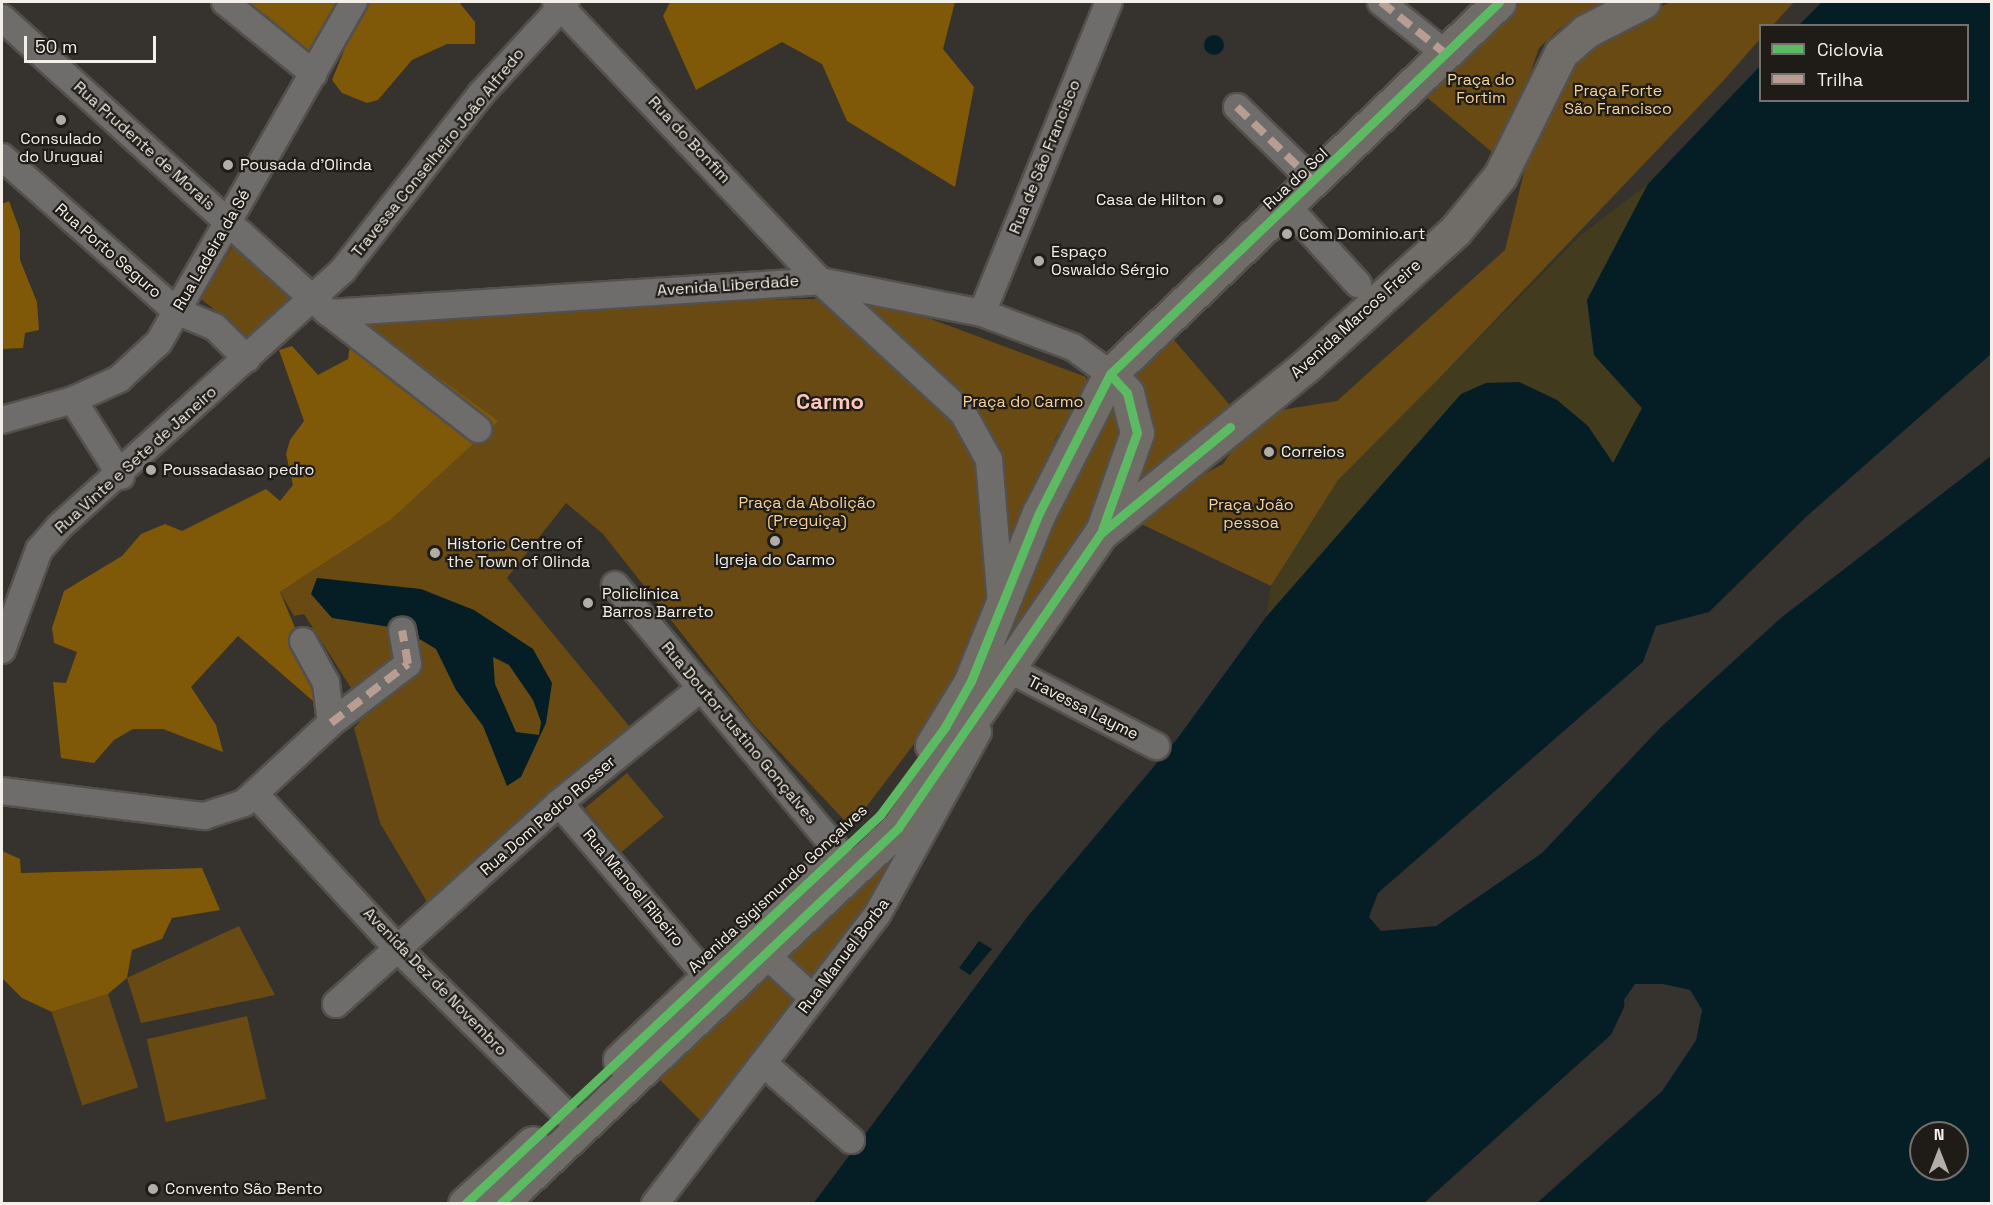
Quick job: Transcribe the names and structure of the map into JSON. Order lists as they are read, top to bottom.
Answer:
{
  "streets": {
    "main road": ["Rua do Sol", "Avenida Marcos Freire", "Avenida Sigismundo Gonçalves"],
    "street": [
      "Rua do Bonfim",
      "Rua Prudente de Morais",
      "Travessa Conselheiro João Alfredo",
      "Rua de São Francisco",
      "Rua Ladeira da Sé",
      "Rua Porto Seguro",
      "Avenida Liberdade",
      "Rua Vinte e Sete de Janeiro",
      "Travessa Layme",
      "Rua Doutor Justino Gonçalves",
      "Rua Dom Pedro Rosser",
      "Rua Manoel Ribeiro",
      "Rua Manuel Borba",
      "Avenida Dez de Novembro"
    ]
  },
  "crossings": [
    ["Rua do Bonfim", "Travessa Conselheiro João Alfredo"],
    ["Rua do Bonfim", "Avenida Liberdade"],
    ["Rua Prudente de Morais", "Travessa Conselheiro João Alfredo"],
    ["Rua Prudente de Morais", "Rua Ladeira da Sé"],
    ["Rua Prudente de Morais", "Avenida Liberdade"],
    ["Rua Prudente de Morais", "Rua Vinte e Sete de Janeiro"],
    ["Travessa Conselheiro João Alfredo", "Avenida Liberdade"],
    ["Travessa Conselheiro João Alfredo", "Rua Vinte e Sete de Janeiro"],
    ["Rua de São Francisco", "Avenida Liberdade"],
    ["Rua do Sol", "Avenida Liberdade"],
    ["Rua do Sol", "Avenida Sigismundo Gonçalves"],
    ["Rua Ladeira da Sé", "Rua Porto Seguro"],
    ["Rua Porto Seguro", "Rua Vinte e Sete de Janeiro"],
    ["Avenida Liberdade", "Rua Vinte e Sete de Janeiro"],
    ["Avenida Liberdade", "Avenida Sigismundo Gonçalves"],
    ["Travessa Layme", "Rua Manuel Borba"],
    ["Rua Doutor Justino Gonçalves", "Rua Dom Pedro Rosser"],
    ["Rua Doutor Justino Gonçalves", "Avenida Sigismundo Gonçalves"],
    ["Rua Dom Pedro Rosser", "Rua Manoel Ribeiro"],
    ["Rua Dom Pedro Rosser", "Avenida Dez de Novembro"],
    ["Rua Manoel Ribeiro", "Avenida Sigismundo Gonçalves"],
    ["Avenida Sigismundo Gonçalves", "Avenida Dez de Novembro"]
  ],
  "districts": ["Carmo"],
  "parks": [
    "Praça do Fortim",
    "Praça Forte São Francisco",
    "Praça do Carmo",
    "Praça da Abolição (Preguiça)",
    "Praça João pessoa"
  ],
  "places": [
    "Consulado do Uruguai",
    "Pousada d'Olinda",
    "Casa de Hilton",
    "Com Dominio.art",
    "Espaço Oswaldo Sérgio",
    "Correios",
    "Poussadasao pedro",
    "Igreja do Carmo",
    "Historic Centre of the Town of Olinda",
    "Policlínica Barros Barreto",
    "Convento São Bento"
  ],
  "legend": ["Ciclovia", "Trilha"],
  "scale_bar": "50 m",
  "north": "top"
}
